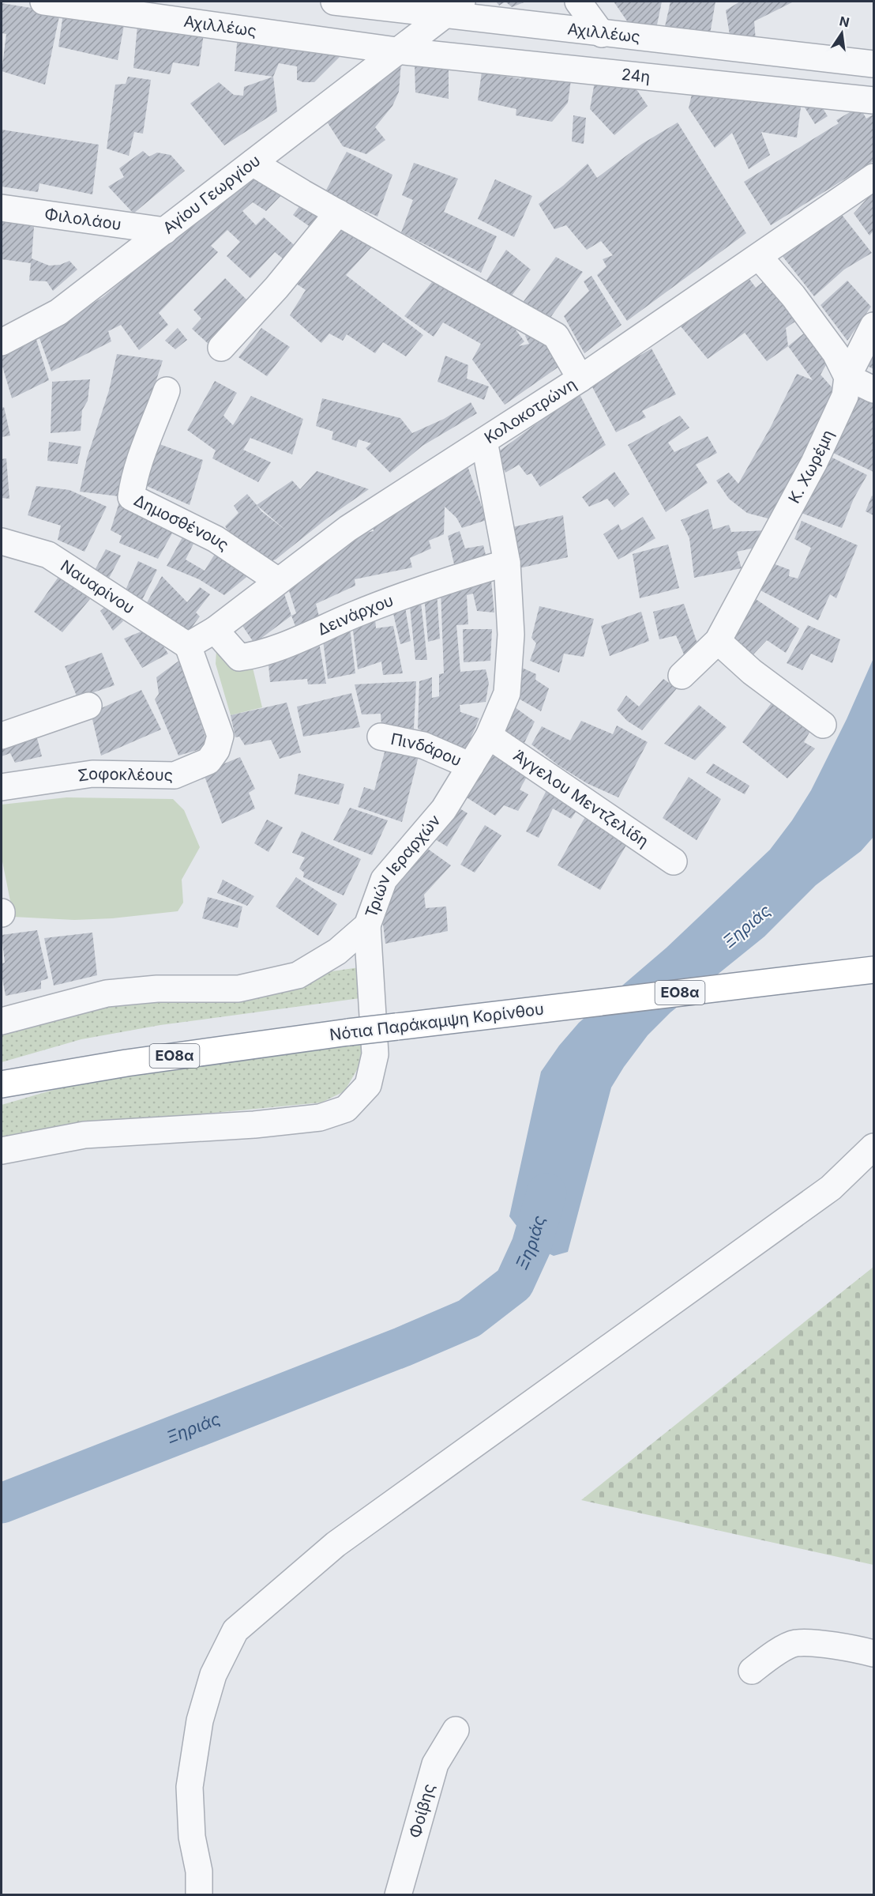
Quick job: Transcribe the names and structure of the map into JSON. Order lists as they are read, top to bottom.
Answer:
{
  "streets": {
    "highway": ["ΕΟ8α", "Νότια Παράκαμψη Κορίνθου"],
    "street": [
      "Αχιλλέως",
      "24η",
      "Αγίου Γεωργίου",
      "Φιλολάου",
      "Κολοκοτρώνη",
      "Κ. Χωρέμη",
      "Δημοσθένους",
      "Ναυαρίνου",
      "Δεινάρχου",
      "Πινδάρου",
      "Σοφοκλέους",
      "Άγγελου Μεντζελίδη",
      "Τριών Ιεραρχών",
      "Φοίβης"
    ]
  },
  "crossings": [
    ["Αχιλλέως", "24η"],
    ["Αχιλλέως", "Αγίου Γεωργίου"],
    ["24η", "Αγίου Γεωργίου"],
    ["Αγίου Γεωργίου", "Φιλολάου"],
    ["Κολοκοτρώνη", "Δημοσθένους"],
    ["Κολοκοτρώνη", "Ναυαρίνου"],
    ["Κολοκοτρώνη", "Δεινάρχου"],
    ["Κολοκοτρώνη", "Σοφοκλέους"],
    ["Κολοκοτρώνη", "Τριών Ιεραρχών"],
    ["Ναυαρίνου", "Σοφοκλέους"],
    ["Δεινάρχου", "Τριών Ιεραρχών"],
    ["Πινδάρου", "Τριών Ιεραρχών"],
    ["Άγγελου Μεντζελίδη", "Τριών Ιεραρχών"]
  ],
  "water": ["Ξηριάς"],
  "north": "top"
}
